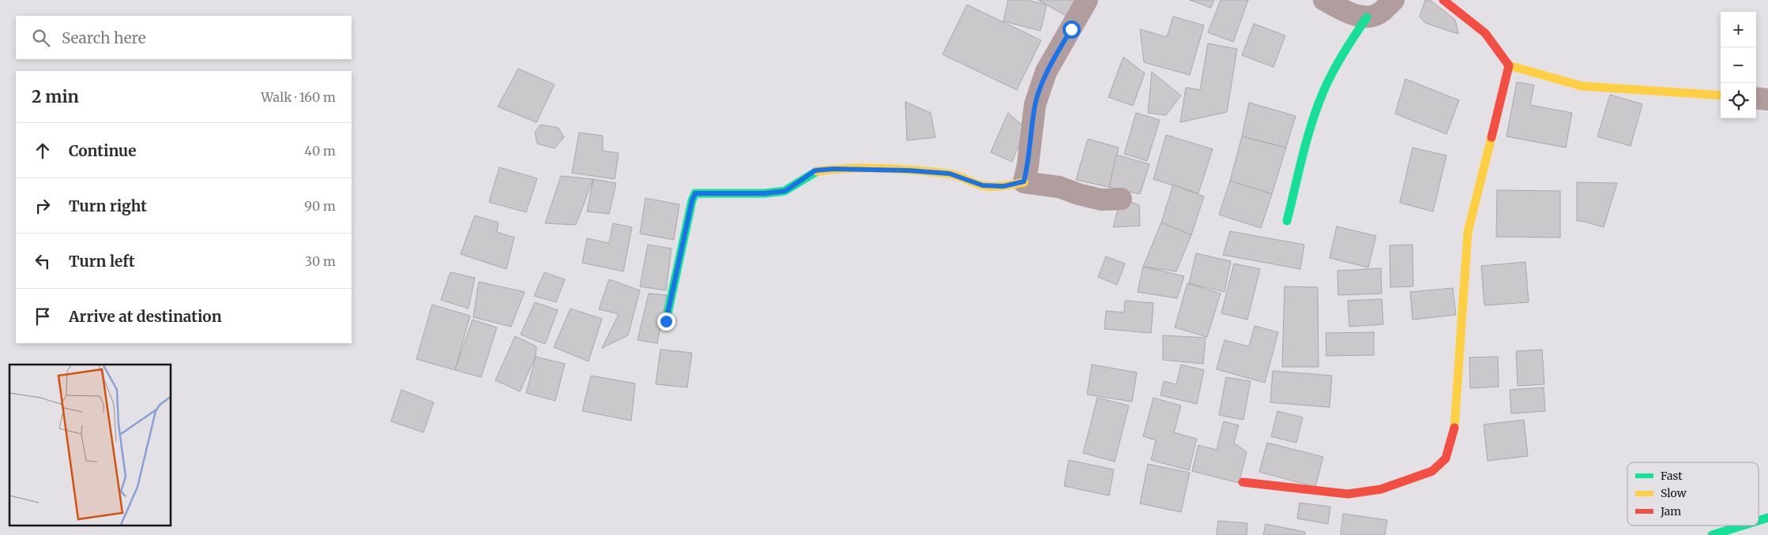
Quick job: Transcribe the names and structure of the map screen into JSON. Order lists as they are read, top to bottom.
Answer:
{
  "legend": ["Fast", "Slow", "Jam"],
  "page": {
    "map_buttons": ["+", "−"],
    "search": "Search here",
    "heading": ["2 min", "Walk · 160 m"],
    "list": [
      ["Continue", "40 m"],
      ["Turn right", "90 m"],
      ["Turn left", "30 m"],
      "Arrive at destination"
    ]
  }
}
